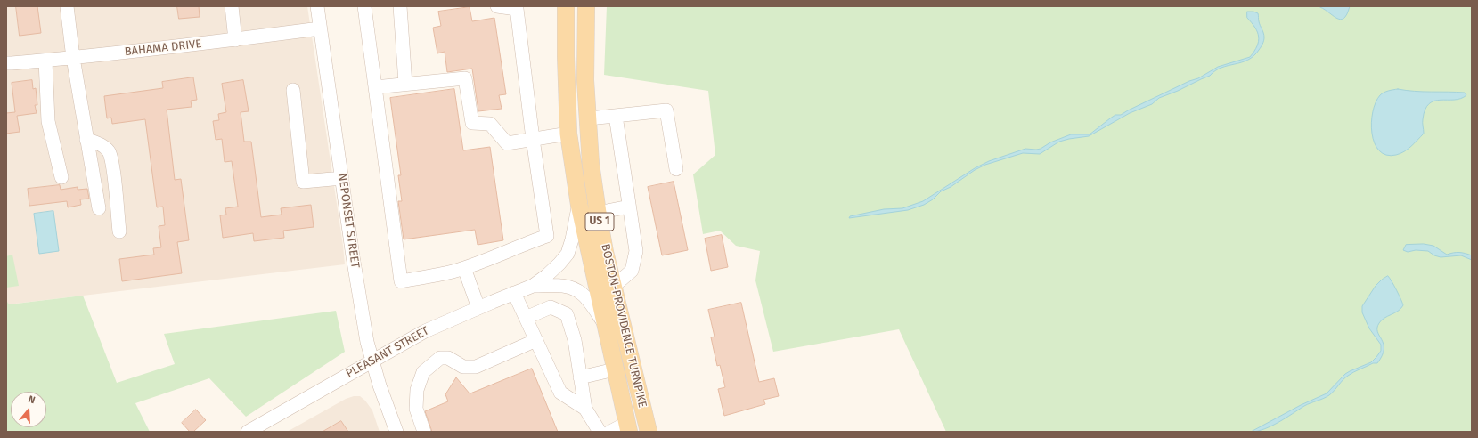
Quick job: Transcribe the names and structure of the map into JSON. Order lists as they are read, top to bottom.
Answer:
{
  "streets": {
    "main road": ["US 1", "BOSTON-PROVIDENCE TURNPIKE"],
    "street": ["BAHAMA DRIVE", "NEPONSET STREET", "PLEASANT STREET"]
  },
  "crossings": [
    ["BAHAMA DRIVE", "NEPONSET STREET"],
    ["NEPONSET STREET", "PLEASANT STREET"],
    ["BOSTON-PROVIDENCE TURNPIKE", "PLEASANT STREET"]
  ],
  "north": "top"
}
